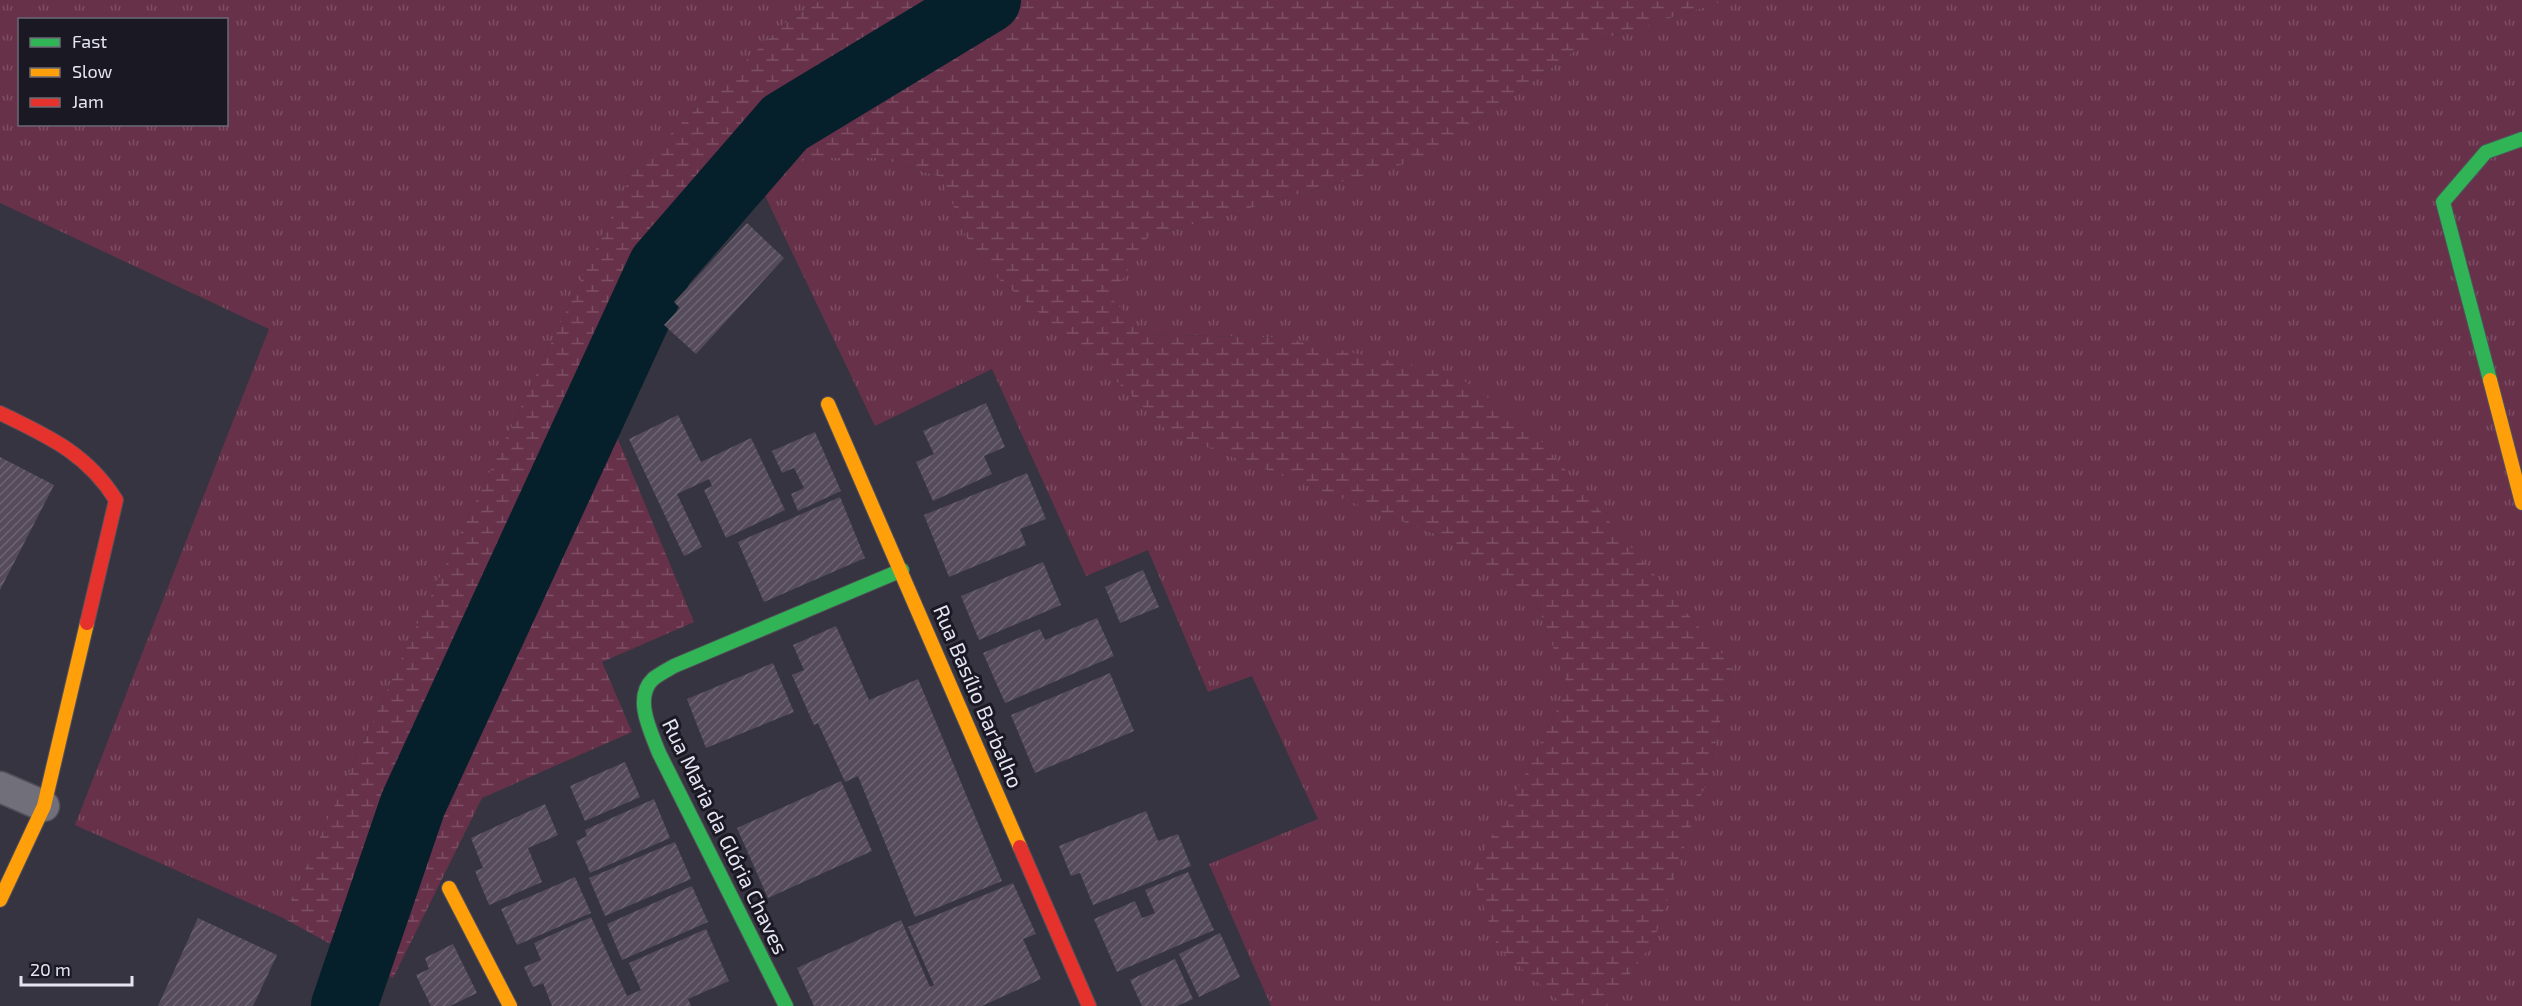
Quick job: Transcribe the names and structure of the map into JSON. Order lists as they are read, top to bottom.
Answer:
{
  "streets": {
    "street": ["Rua Basílio Barbalho", "Rua Maria da Glória Chaves"]
  },
  "crossings": [
    ["Rua Basílio Barbalho", "Rua Maria da Glória Chaves"]
  ],
  "legend": ["Fast", "Slow", "Jam"],
  "scale_bar": "20 m"
}
